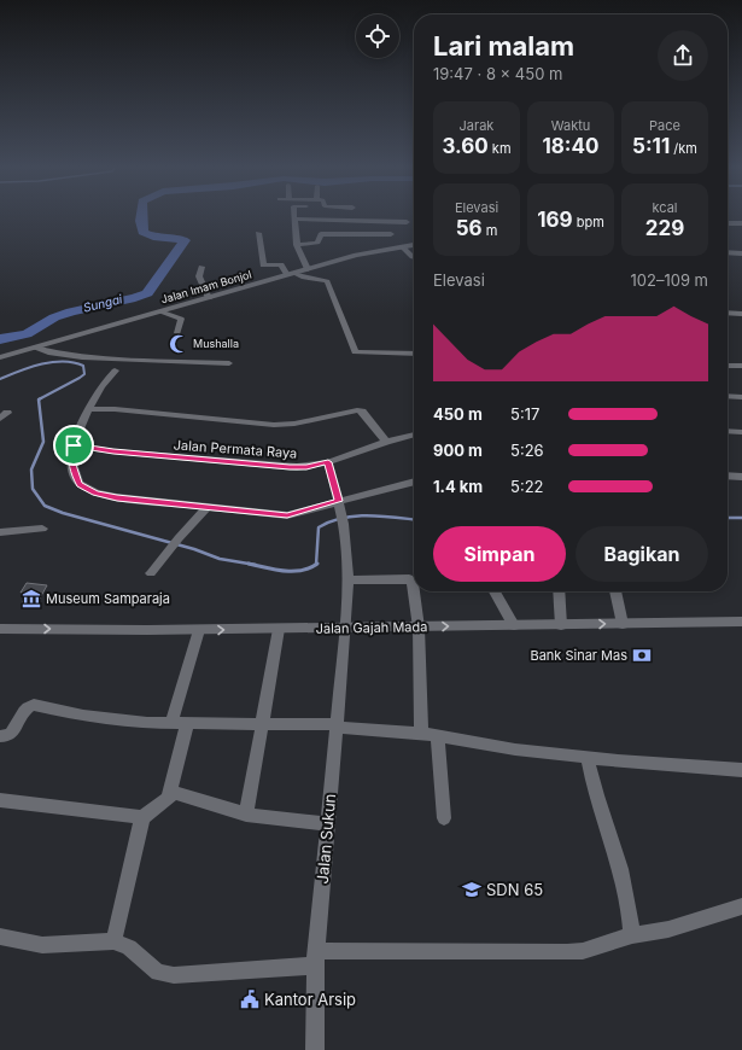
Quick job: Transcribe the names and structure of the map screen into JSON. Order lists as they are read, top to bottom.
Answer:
{
  "streets": {
    "street": [
      "Jalan Imam Bonjol",
      "Jalan Permata Raya",
      "Jalan Gajah Mada",
      "Jalan Sukun"
    ]
  },
  "crossings": [
    ["Jalan Permata Raya", "Jalan Sukun"],
    ["Jalan Gajah Mada", "Jalan Sukun"]
  ],
  "water": ["Sungai"],
  "places": {
    "mosque": ["Mushalla"],
    "museum": ["Museum Samparaja"],
    "bank": ["Bank Sinar Mas"],
    "school or university": ["SDN 65"],
    "public building": ["Kantor Arsip"]
  },
  "page": {
    "heading": ["Lari malam", "19:47 · 8 × 450 m"],
    "stats": [
      ["Jarak", "3.60 km"],
      ["Waktu", "18:40"],
      ["Pace", "5:11 /km"],
      ["Elevasi", "56 m"],
      ["169 bpm"],
      ["kcal", "229"]
    ],
    "chart": ["Elevasi", "102–109 m"],
    "list": [
      {
        "name": "450 m",
        "note": "5:17"
      },
      {
        "name": "900 m",
        "note": "5:26"
      },
      {
        "name": "1.4 km",
        "note": "5:22"
      }
    ],
    "buttons": ["Simpan", "Bagikan"]
  }
}
